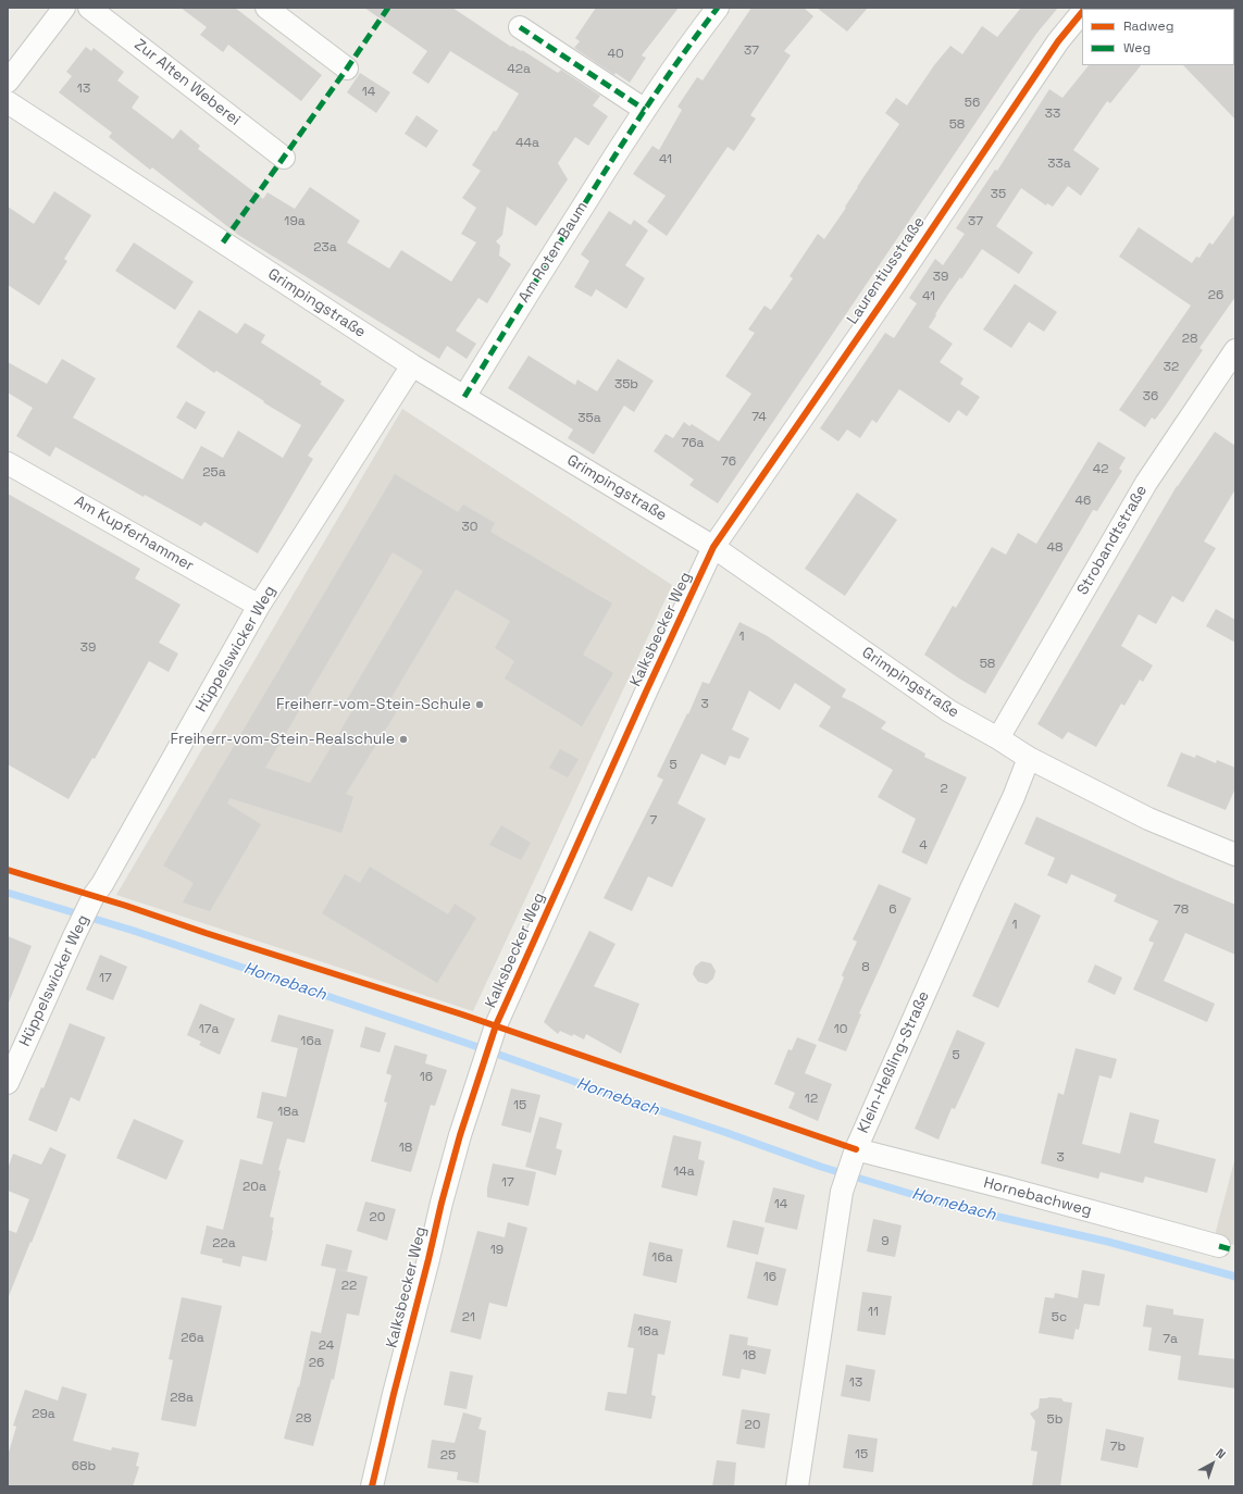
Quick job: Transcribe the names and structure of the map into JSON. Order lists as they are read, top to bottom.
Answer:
{
  "streets": {
    "street": [
      "Zur Alten Weberei",
      "Am Roten Baum",
      "Laurentiusstraße",
      "Grimpingstraße",
      "Am Kupferhammer",
      "Strobandtstraße",
      "Kalksbecker Weg",
      "Hüppelswicker Weg",
      "Klein-Heßling-Straße",
      "Hornebachweg"
    ]
  },
  "crossings": [
    ["Am Roten Baum", "Grimpingstraße"],
    ["Laurentiusstraße", "Grimpingstraße"],
    ["Laurentiusstraße", "Kalksbecker Weg"],
    ["Grimpingstraße", "Strobandtstraße"],
    ["Grimpingstraße", "Kalksbecker Weg"],
    ["Grimpingstraße", "Hüppelswicker Weg"],
    ["Grimpingstraße", "Klein-Heßling-Straße"],
    ["Am Kupferhammer", "Hüppelswicker Weg"],
    ["Klein-Heßling-Straße", "Hornebachweg"]
  ],
  "water": ["Hornebach"],
  "places": ["Freiherr-vom-Stein-Schule", "Freiherr-vom-Stein-Realschule"],
  "house_numbers": [
    "37",
    "40",
    "42a",
    "13",
    "14",
    "56",
    "33",
    "58",
    "44a",
    "41",
    "33a",
    "35",
    "19a",
    "37",
    "23a",
    "39",
    "26",
    "41",
    "28",
    "32",
    "35b",
    "36",
    "74",
    "35a",
    "76a",
    "76",
    "42",
    "25a",
    "46",
    "30",
    "48",
    "1",
    "39",
    "58",
    "3",
    "5",
    "2",
    "7",
    "4",
    "6",
    "78",
    "1",
    "8",
    "17",
    "17a",
    "10",
    "16a",
    "5",
    "16",
    "12",
    "15",
    "18a",
    "18",
    "3",
    "14a",
    "17",
    "20a",
    "14",
    "20",
    "9",
    "22a",
    "19",
    "16a",
    "16",
    "22",
    "11",
    "21",
    "5c",
    "18a",
    "26a",
    "7a",
    "24",
    "18",
    "26",
    "13",
    "28a",
    "29a",
    "28",
    "5b",
    "20",
    "7b",
    "15",
    "25",
    "68b"
  ],
  "legend": ["Radweg", "Weg"],
  "north": "top right"
}
